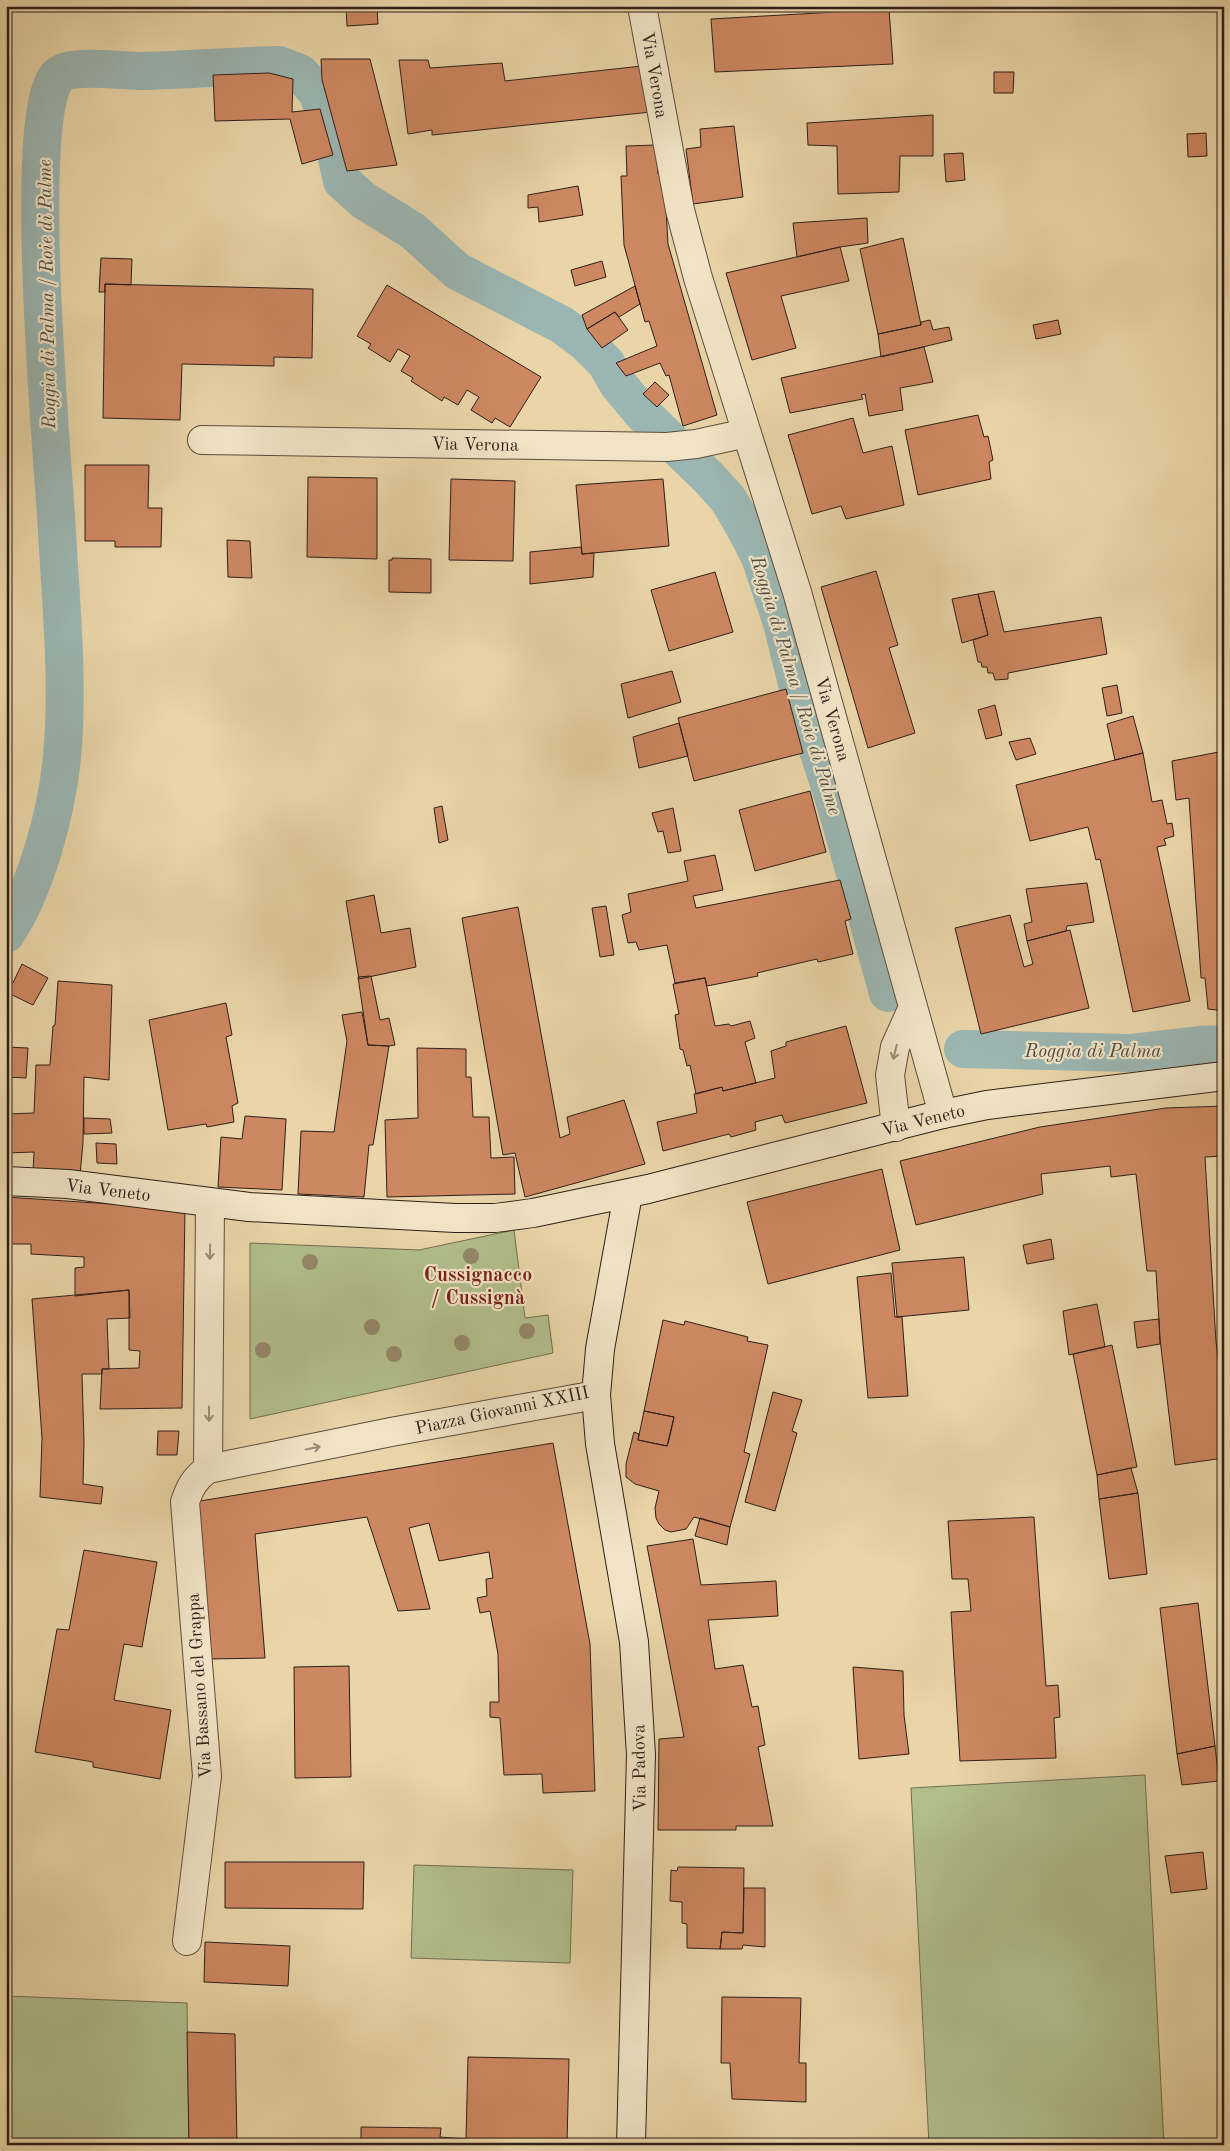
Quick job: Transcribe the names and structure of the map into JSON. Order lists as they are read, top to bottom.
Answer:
{
  "streets": {
    "street": [
      "Via Verona",
      "Via Veneto",
      "Piazza Giovanni XXIII",
      "Via Bassano del Grappa",
      "Via Padova"
    ]
  },
  "crossings": [
    ["Via Verona", "Via Veneto"],
    ["Via Veneto", "Piazza Giovanni XXIII"],
    ["Piazza Giovanni XXIII", "Via Bassano del Grappa"],
    ["Piazza Giovanni XXIII", "Via Padova"]
  ],
  "districts": ["Cussignacco / Cussignà"],
  "water": ["Roggia di Palma / Roie di Palme", "Roggia di Palma"]
}
